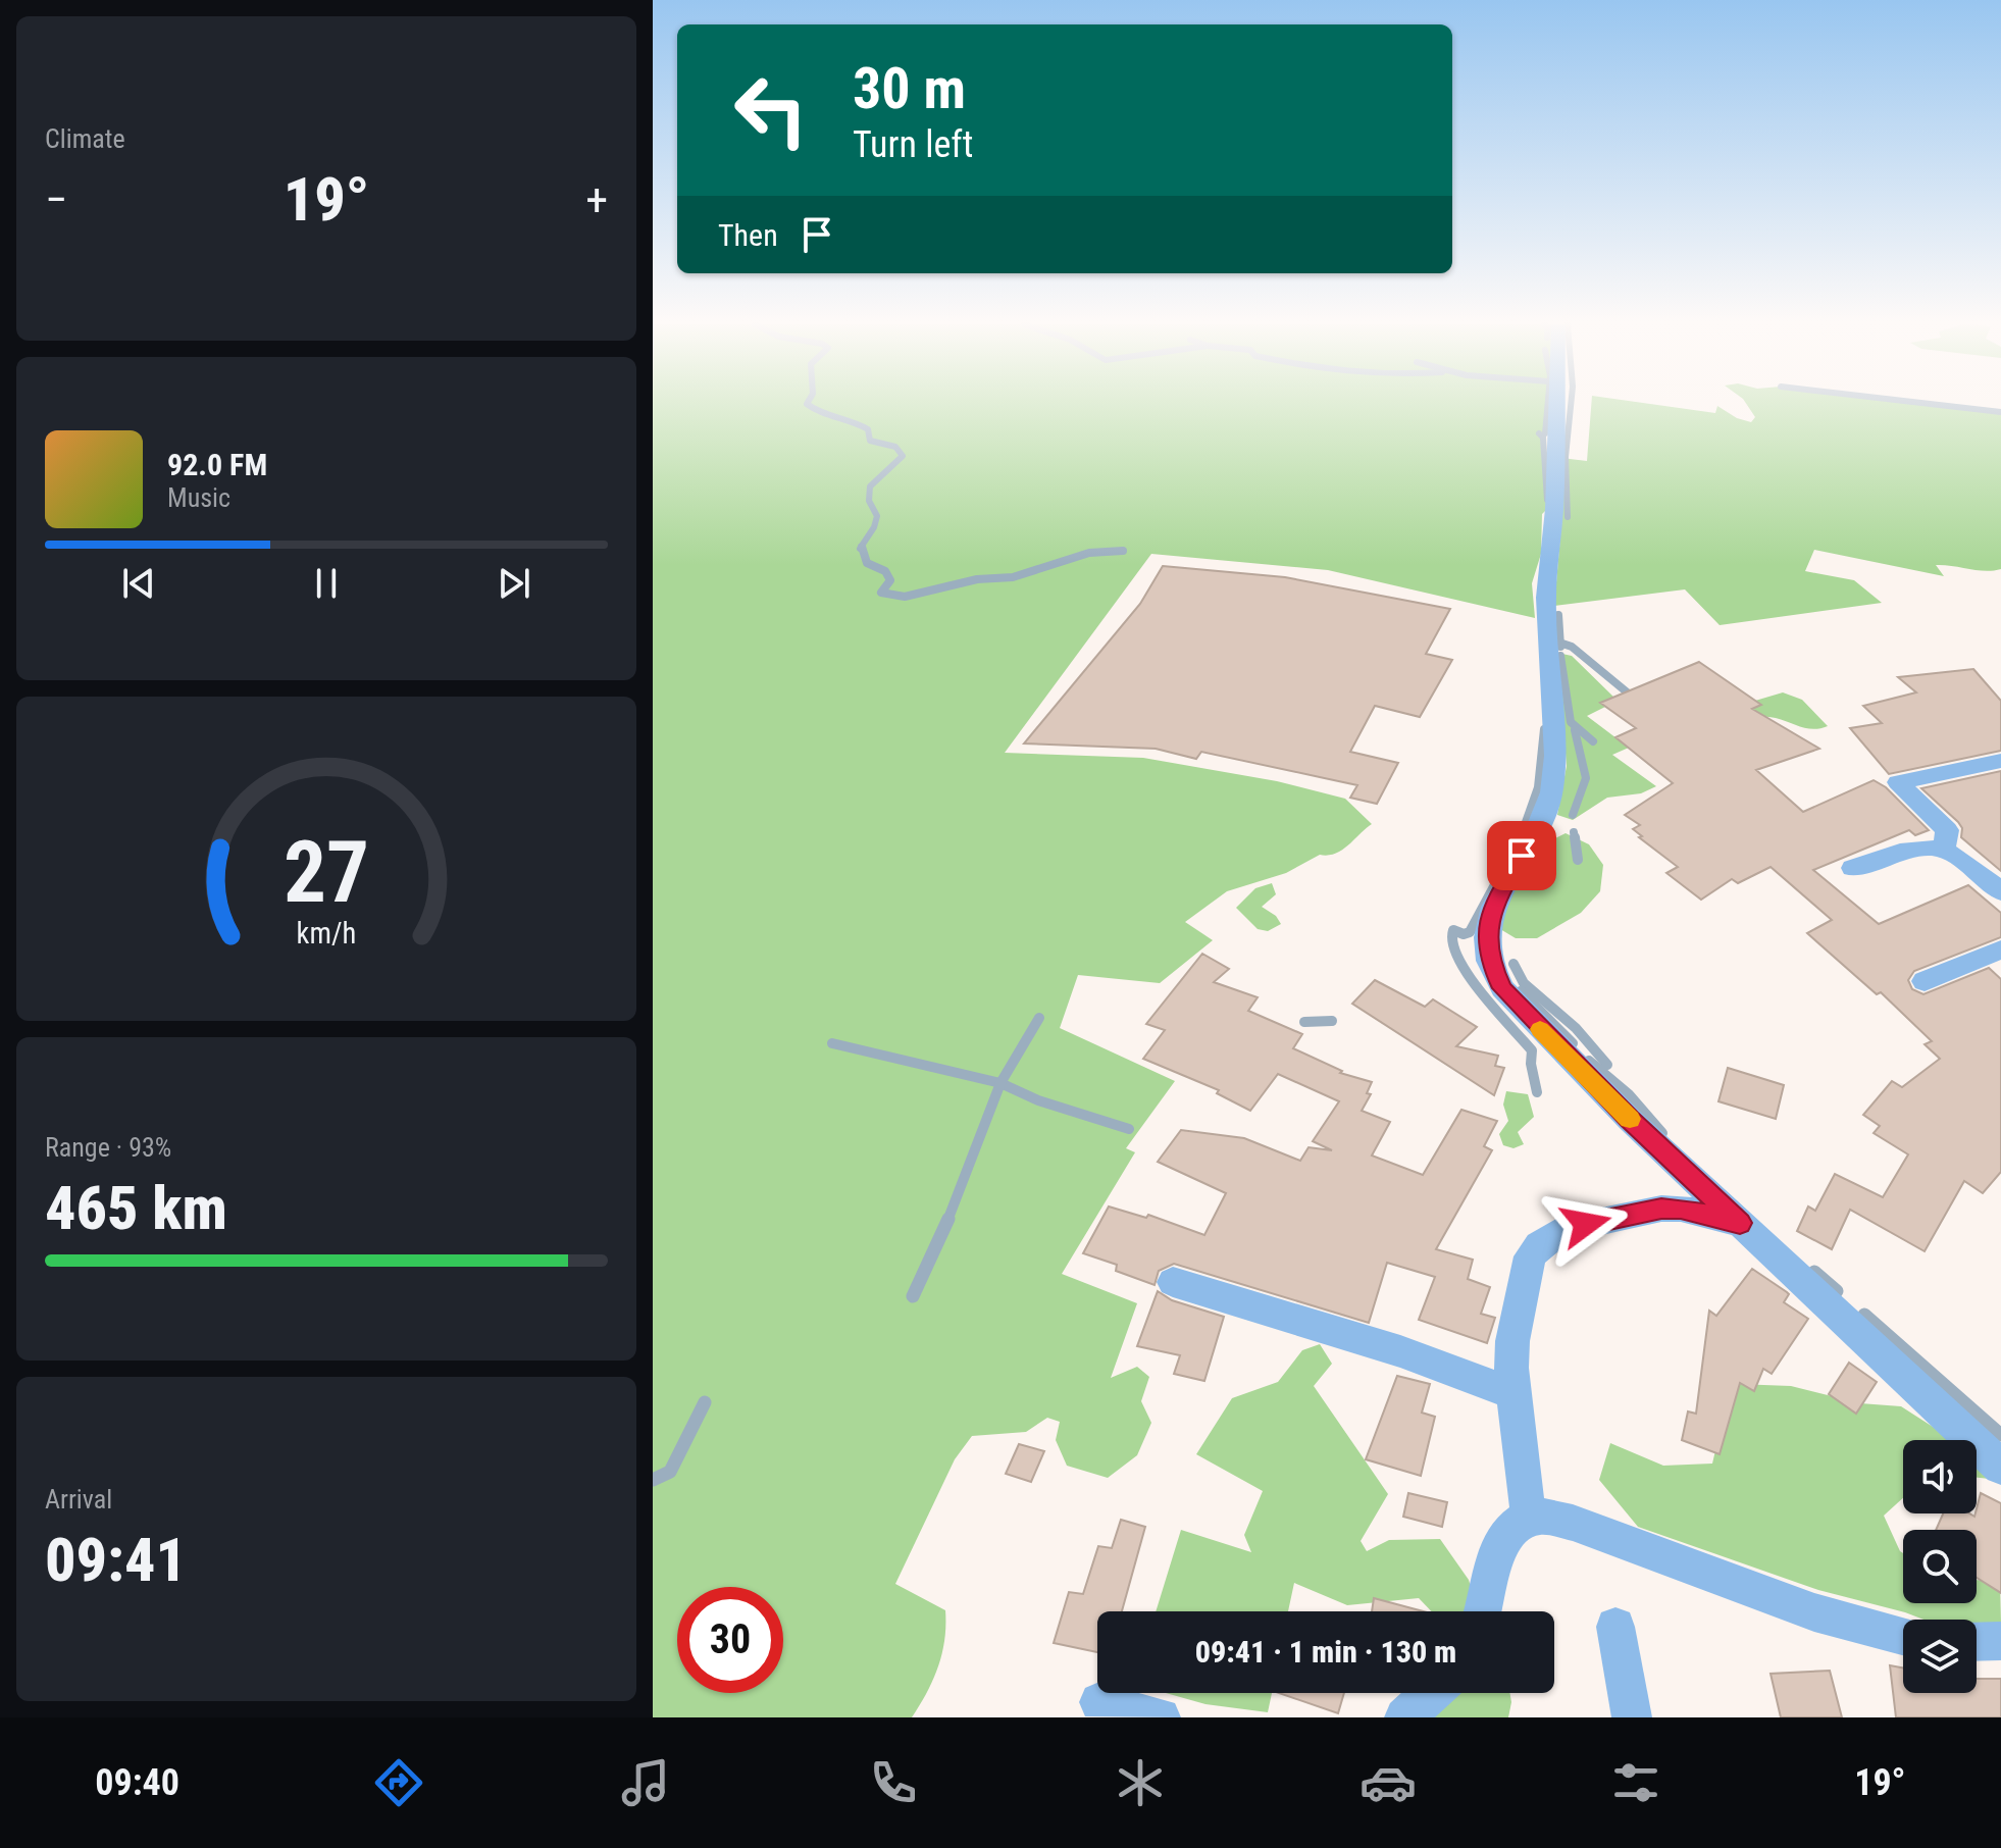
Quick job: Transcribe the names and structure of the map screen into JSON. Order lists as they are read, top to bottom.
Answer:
{
  "page": {
    "tile": [
      "Climate",
      ["Range · 93%", "465 km"],
      ["Arrival", "09:41"]
    ],
    "turn": ["30 m", "Turn left"],
    "heat": ["−", "19°", "+"],
    "then": "Then",
    "song": ["92.0 FM", "Music"],
    "limit": "30",
    "trip": "09:41 · 1 min · 130 m",
    "tabs": ["09:40", "19°"],
    "gauge": ["27", "km/h"]
  }
}
